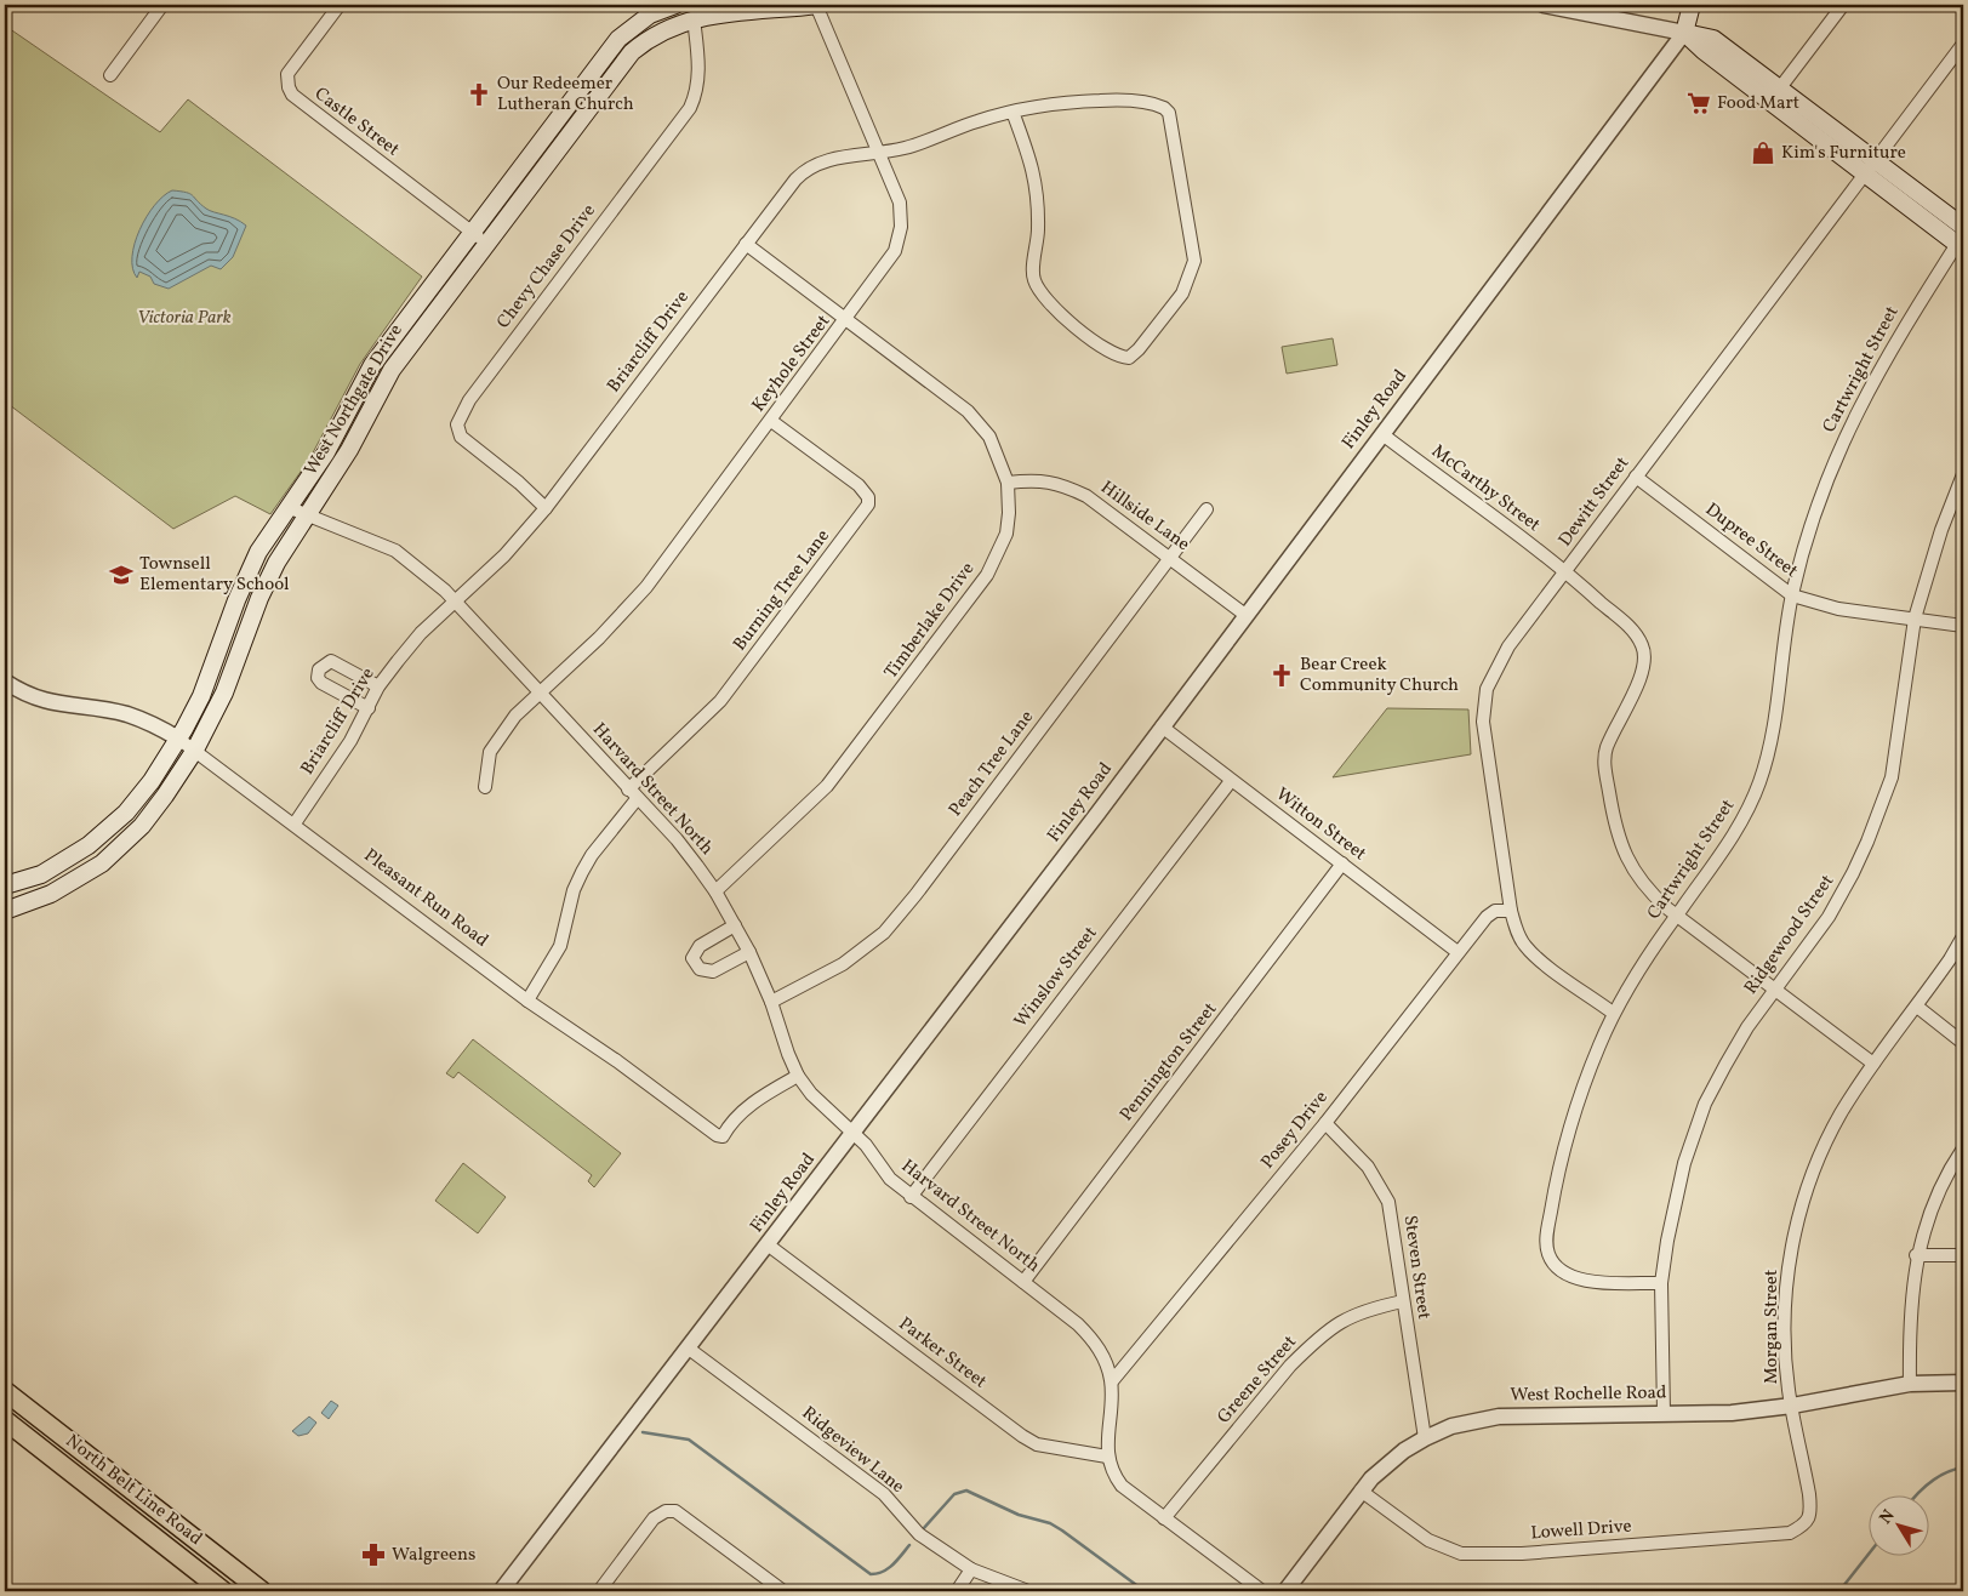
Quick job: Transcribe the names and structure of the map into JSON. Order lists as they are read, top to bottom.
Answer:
{
  "streets": {
    "main road": ["West Northgate Drive", "North Belt Line Road"],
    "street": [
      "Castle Street",
      "Chevy Chase Drive",
      "Briarcliff Drive",
      "Keyhole Street",
      "Cartwright Street",
      "Finley Road",
      "McCarthy Street",
      "Dewitt Street",
      "Hillside Lane",
      "Dupree Street",
      "Burning Tree Lane",
      "Timberlake Drive",
      "Peach Tree Lane",
      "Harvard Street North",
      "Witton Street",
      "Pleasant Run Road",
      "Ridgewood Street",
      "Winslow Street",
      "Pennington Street",
      "Posey Drive",
      "Steven Street",
      "Morgan Street",
      "Parker Street",
      "Greene Street",
      "West Rochelle Road",
      "Ridgeview Lane",
      "Lowell Drive"
    ]
  },
  "crossings": [
    ["Castle Street", "West Northgate Drive"],
    ["Chevy Chase Drive", "Briarcliff Drive"],
    ["Chevy Chase Drive", "West Northgate Drive"],
    ["Briarcliff Drive", "Keyhole Street"],
    ["Briarcliff Drive", "Timberlake Drive"],
    ["Briarcliff Drive", "Harvard Street North"],
    ["Briarcliff Drive", "Pleasant Run Road"],
    ["Keyhole Street", "West Northgate Drive"],
    ["Keyhole Street", "Burning Tree Lane"],
    ["Keyhole Street", "Timberlake Drive"],
    ["Keyhole Street", "Harvard Street North"],
    ["Cartwright Street", "McCarthy Street"],
    ["Cartwright Street", "Dewitt Street"],
    ["Cartwright Street", "Dupree Street"],
    ["Cartwright Street", "Ridgewood Street"],
    ["West Northgate Drive", "Harvard Street North"],
    ["West Northgate Drive", "Pleasant Run Road"],
    ["Finley Road", "McCarthy Street"],
    ["Finley Road", "Hillside Lane"],
    ["Finley Road", "Harvard Street North"],
    ["Finley Road", "Witton Street"],
    ["Finley Road", "Parker Street"],
    ["Finley Road", "Ridgeview Lane"],
    ["McCarthy Street", "Dewitt Street"],
    ["McCarthy Street", "Ridgewood Street"],
    ["McCarthy Street", "Morgan Street"],
    ["Dewitt Street", "Dupree Street"],
    ["Dewitt Street", "Posey Drive"],
    ["Hillside Lane", "Timberlake Drive"],
    ["Hillside Lane", "Peach Tree Lane"],
    ["Dupree Street", "Ridgewood Street"],
    ["Burning Tree Lane", "Harvard Street North"],
    ["Timberlake Drive", "Harvard Street North"],
    ["Peach Tree Lane", "Harvard Street North"],
    ["Harvard Street North", "Pleasant Run Road"],
    ["Harvard Street North", "Winslow Street"],
    ["Harvard Street North", "Pennington Street"],
    ["Harvard Street North", "Posey Drive"],
    ["Harvard Street North", "Parker Street"],
    ["Harvard Street North", "Greene Street"],
    ["Witton Street", "Winslow Street"],
    ["Witton Street", "Pennington Street"],
    ["Witton Street", "Posey Drive"],
    ["Ridgewood Street", "West Rochelle Road"],
    ["Posey Drive", "Steven Street"],
    ["Steven Street", "Greene Street"],
    ["Steven Street", "West Rochelle Road"],
    ["Morgan Street", "West Rochelle Road"],
    ["Morgan Street", "Lowell Drive"],
    ["West Rochelle Road", "Lowell Drive"]
  ],
  "parks": ["Victoria Park"],
  "places": {
    "church": ["Our Redeemer Lutheran Church", "Bear Creek Community Church"],
    "supermarket": ["Food Mart"],
    "shop": ["Kim's Furniture"],
    "school or university": ["Townsell Elementary School"],
    "pharmacy": ["Walgreens"]
  },
  "north": "top left"
}
